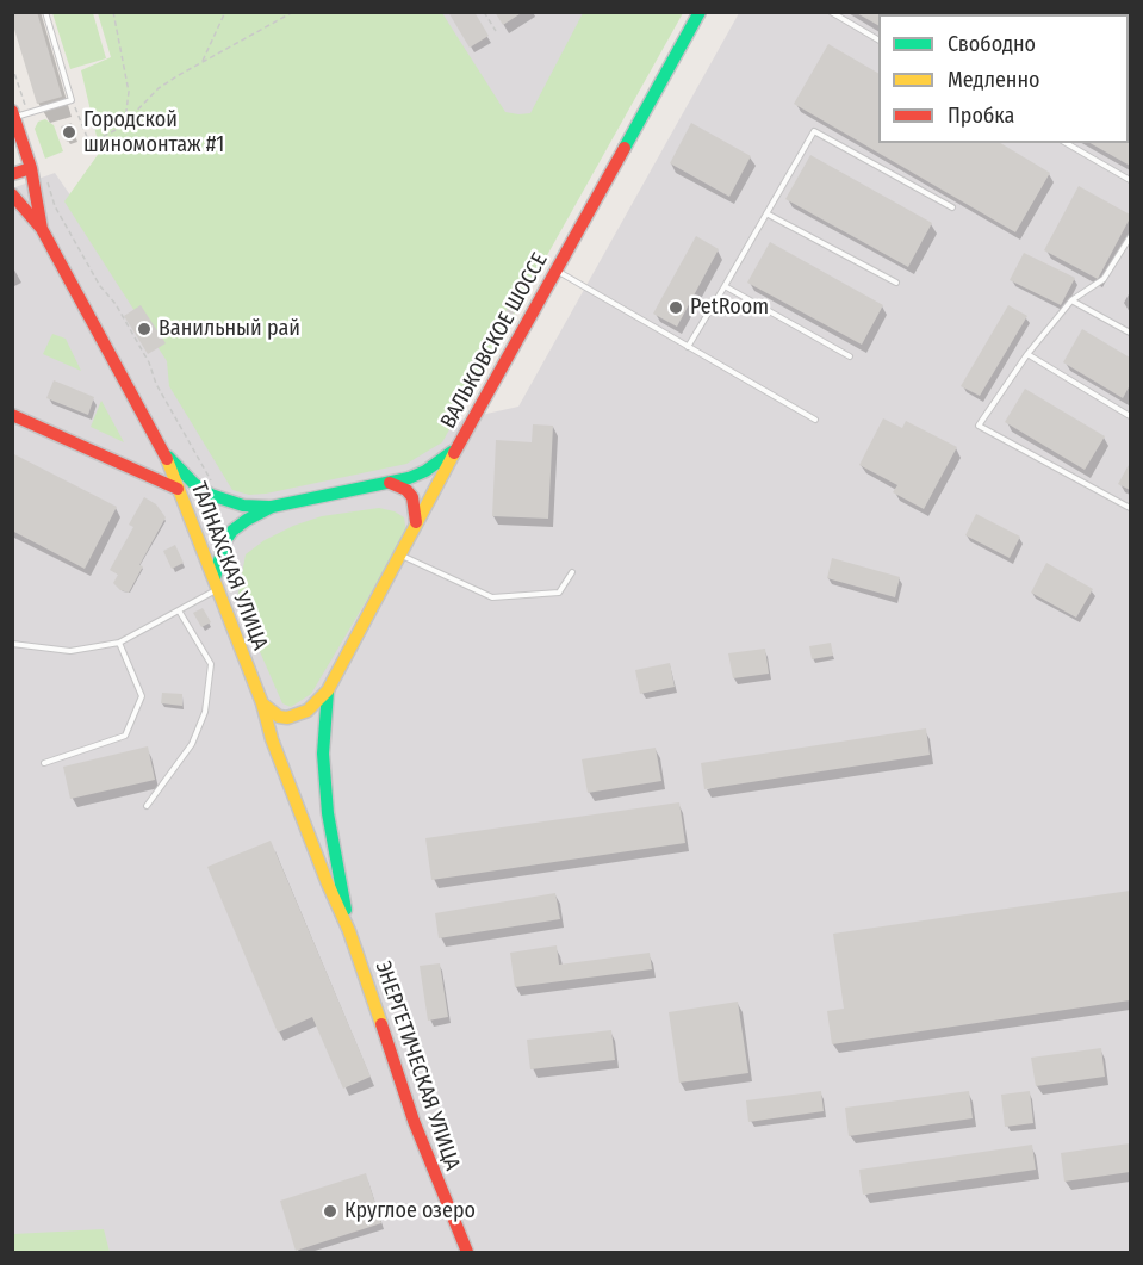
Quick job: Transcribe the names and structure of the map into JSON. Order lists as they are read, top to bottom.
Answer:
{
  "streets": {
    "main road": ["ВАЛЬКОВСКОЕ ШОССЕ", "ТАЛНАХСКАЯ УЛИЦА", "ЭНЕРГЕТИЧЕСКАЯ УЛИЦА"]
  },
  "crossings": [
    ["ВАЛЬКОВСКОЕ ШОССЕ", "ТАЛНАХСКАЯ УЛИЦА"],
    ["ВАЛЬКОВСКОЕ ШОССЕ", "ЭНЕРГЕТИЧЕСКАЯ УЛИЦА"],
    ["ТАЛНАХСКАЯ УЛИЦА", "ЭНЕРГЕТИЧЕСКАЯ УЛИЦА"]
  ],
  "places": [
    "Городской шиномонтаж #1",
    "PetRoom",
    "Ванильный рай",
    "Круглое озеро"
  ],
  "legend": ["Свободно", "Медленно", "Пробка"]
}
